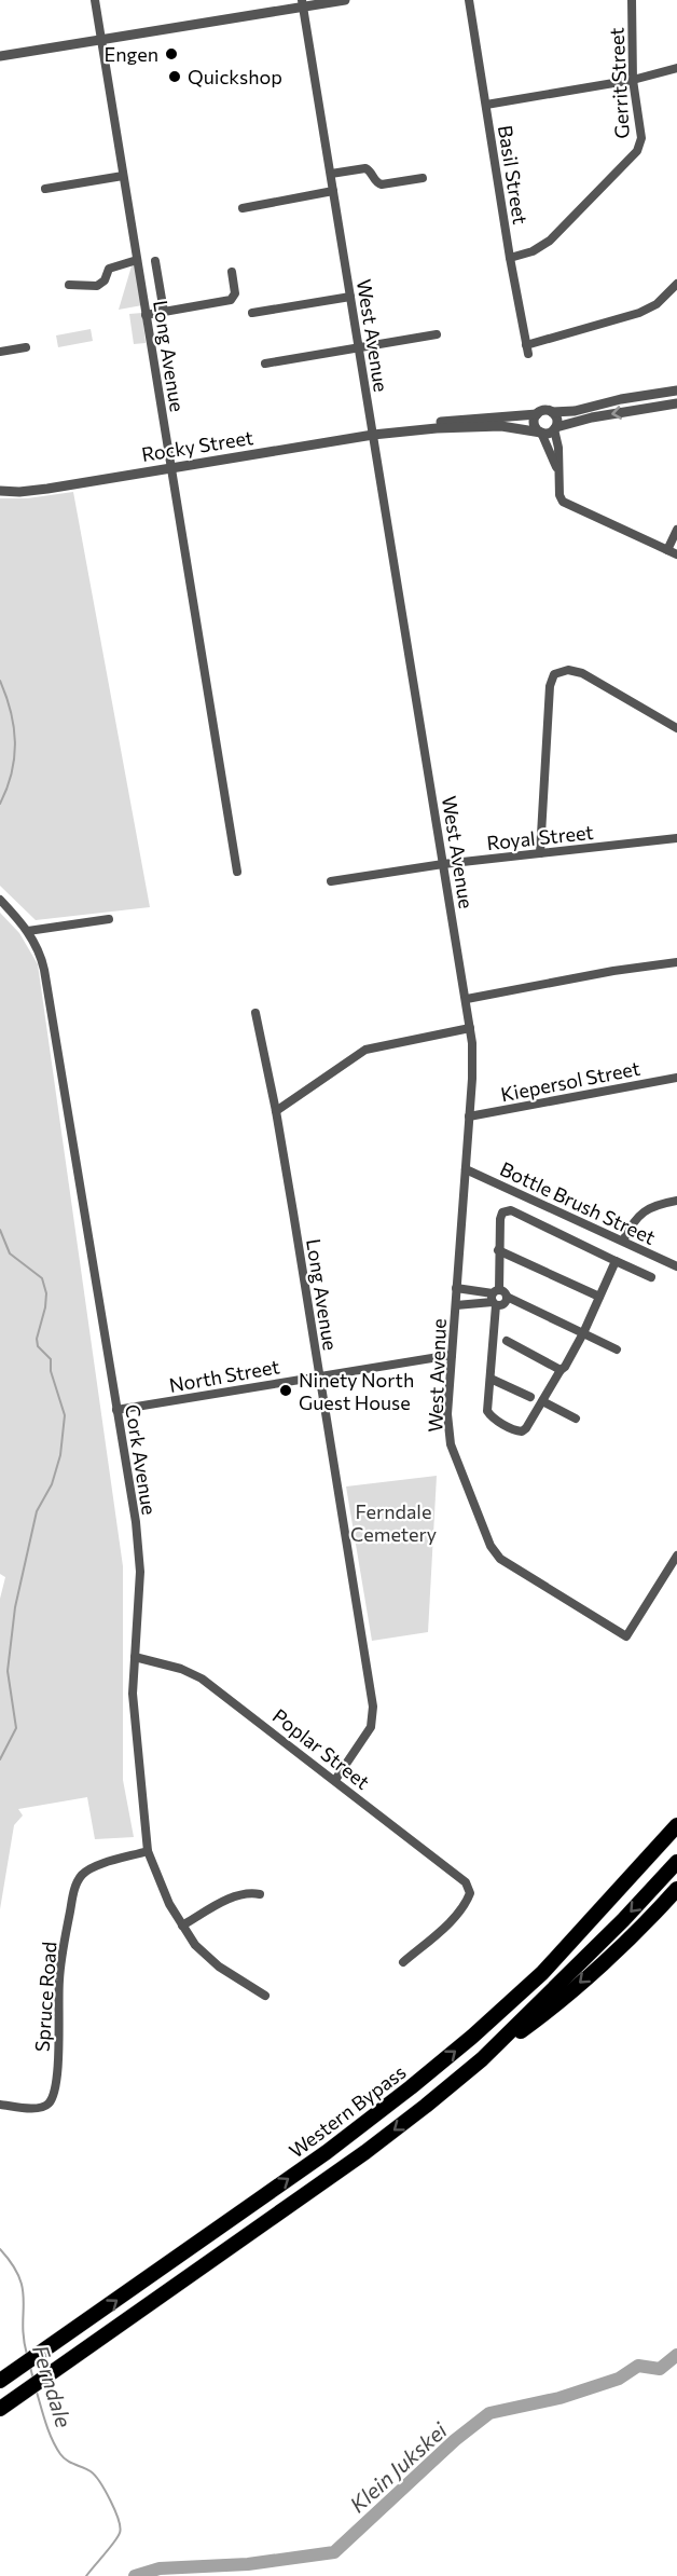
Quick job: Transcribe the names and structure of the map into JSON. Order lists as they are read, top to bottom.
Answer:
{
  "streets": {
    "highway": ["Western Bypass"],
    "street": [
      "Gerrit Street",
      "Basil Street",
      "West Avenue",
      "Long Avenue",
      "Rocky Street",
      "Royal Street",
      "Kiepersol Street",
      "Bottle Brush Street",
      "North Street",
      "Cork Avenue",
      "Poplar Street",
      "Spruce Road"
    ]
  },
  "crossings": [
    ["Gerrit Street", "Basil Street"],
    ["West Avenue", "Rocky Street"],
    ["West Avenue", "Royal Street"],
    ["West Avenue", "Kiepersol Street"],
    ["West Avenue", "Bottle Brush Street"],
    ["West Avenue", "North Street"],
    ["Long Avenue", "Rocky Street"],
    ["Long Avenue", "North Street"],
    ["Long Avenue", "Poplar Street"],
    ["North Street", "Cork Avenue"],
    ["Cork Avenue", "Poplar Street"],
    ["Cork Avenue", "Spruce Road"]
  ],
  "water": ["Ferndale", "Klein Jukskei"],
  "parks": ["Ferndale Cemetery"],
  "places": ["Engen", "Quickshop", "Ninety North Guest House"]
}
